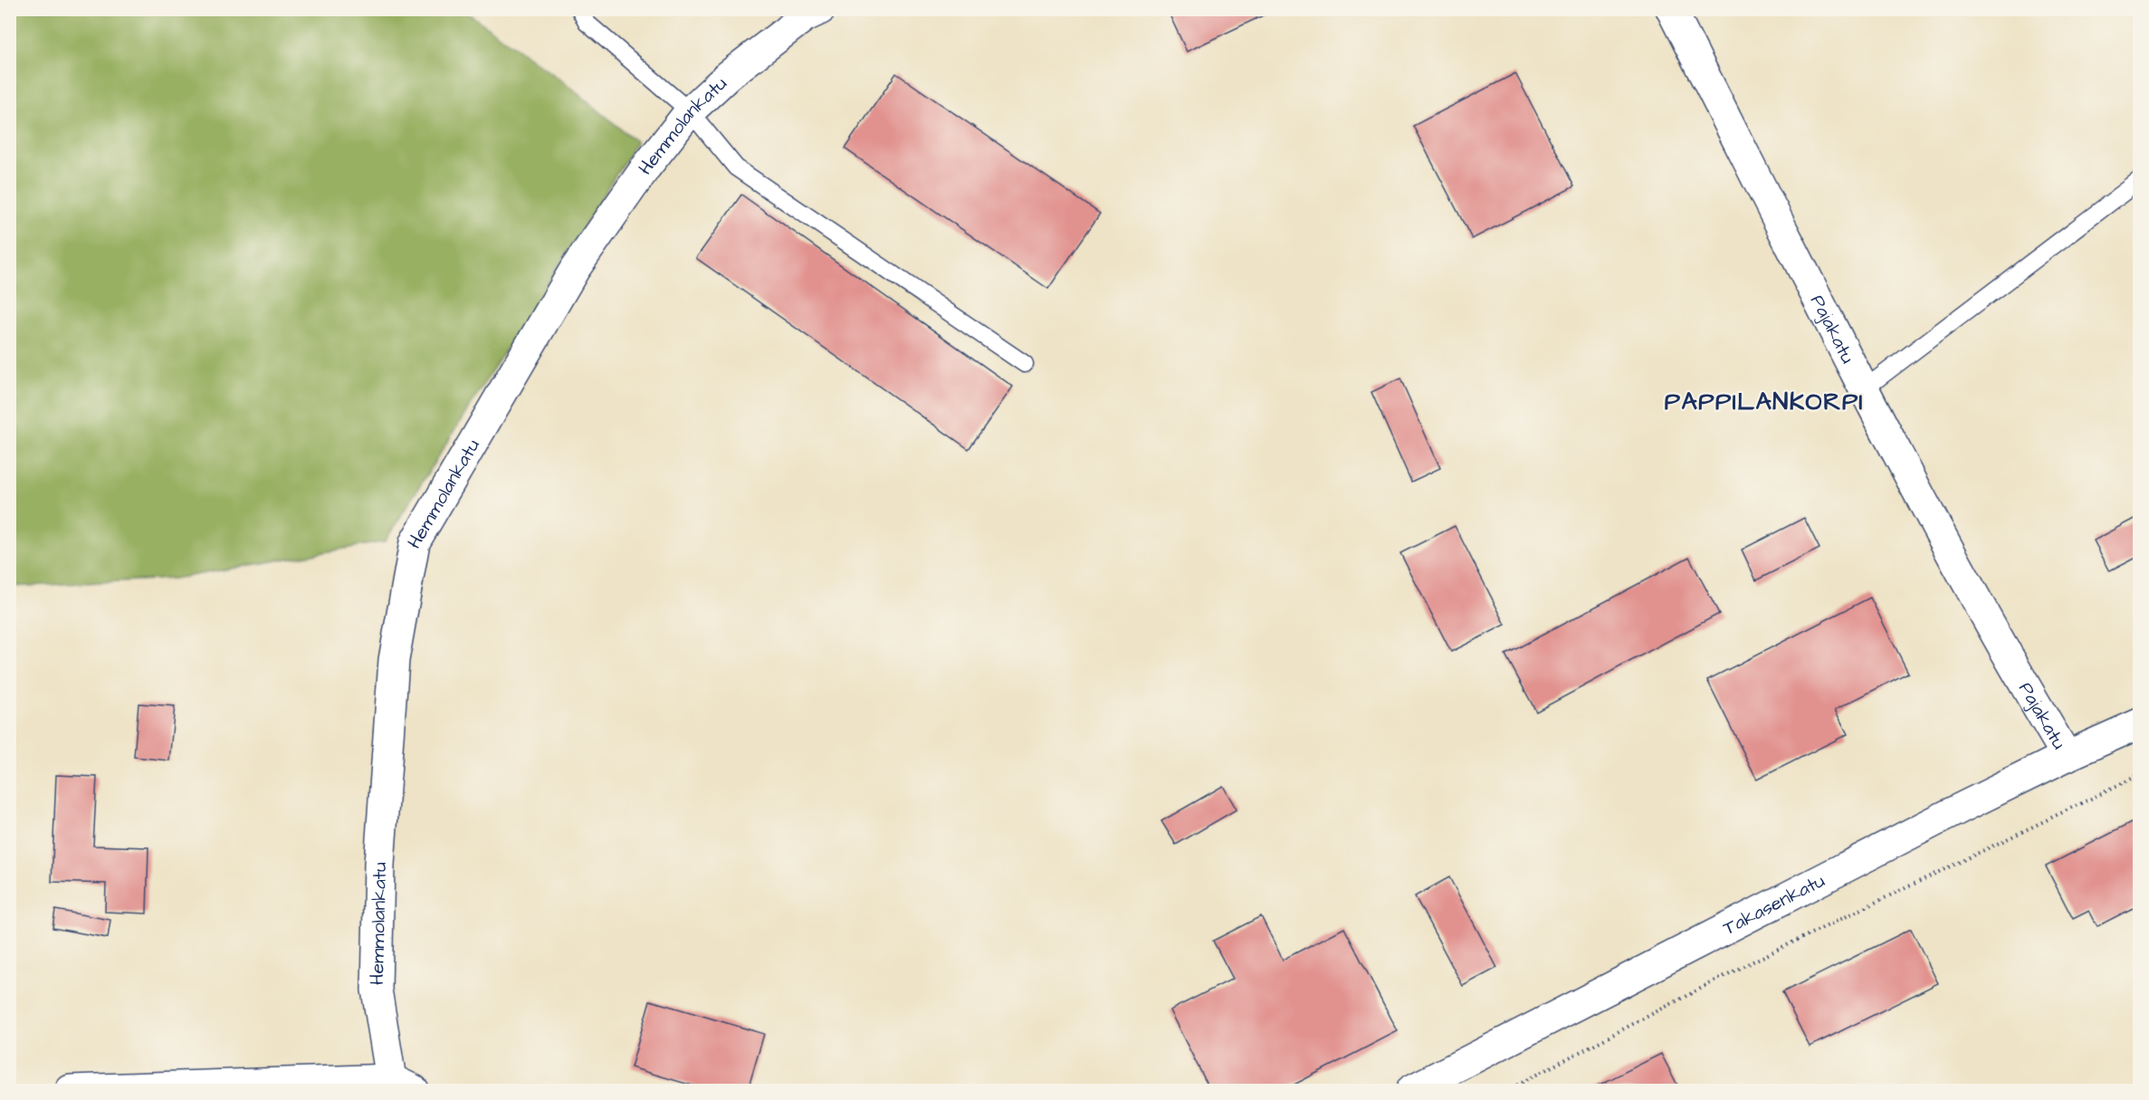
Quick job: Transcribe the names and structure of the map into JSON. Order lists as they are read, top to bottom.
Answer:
{
  "streets": {
    "street": ["Hemmolankatu", "Pajakatu", "Takasenkatu"]
  },
  "crossings": [
    ["Pajakatu", "Takasenkatu"]
  ],
  "districts": ["PAPPILANKORPI"]
}
